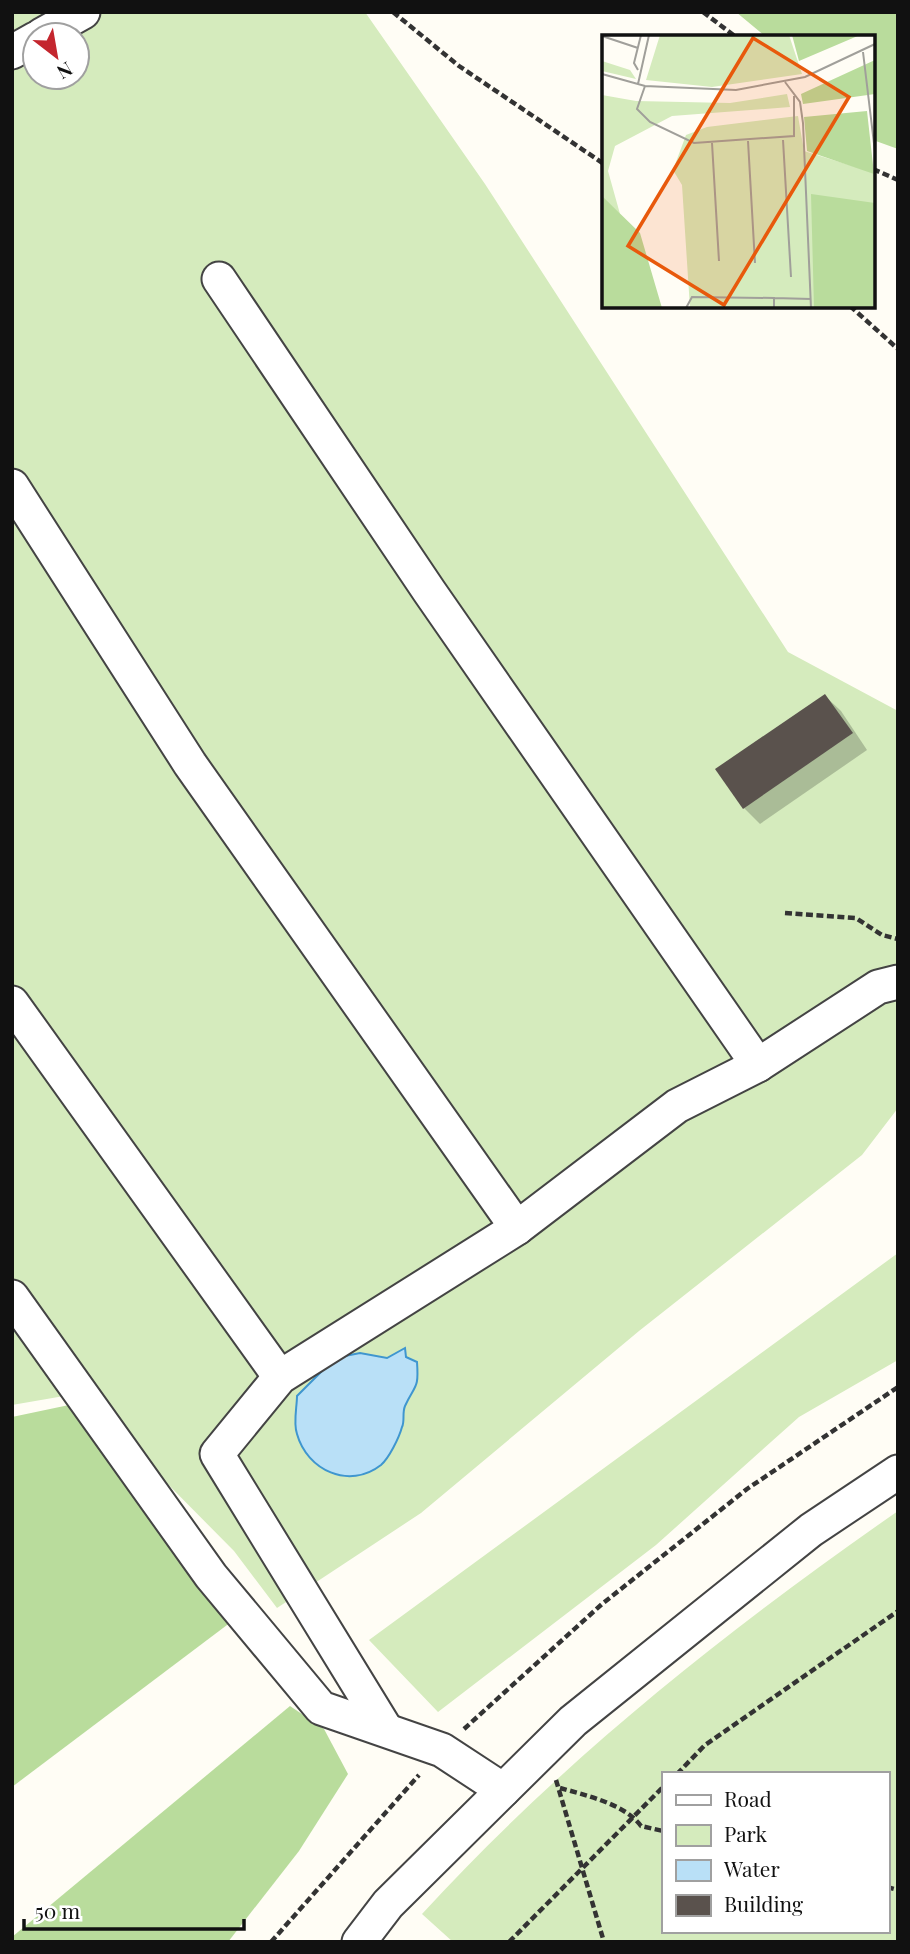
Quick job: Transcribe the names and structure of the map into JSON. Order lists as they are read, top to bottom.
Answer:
{
  "legend": [
    "Road",
    "Park",
    "Water",
    "Building"
  ],
  "scale_bar": "50 m",
  "north": "bottom right"
}
